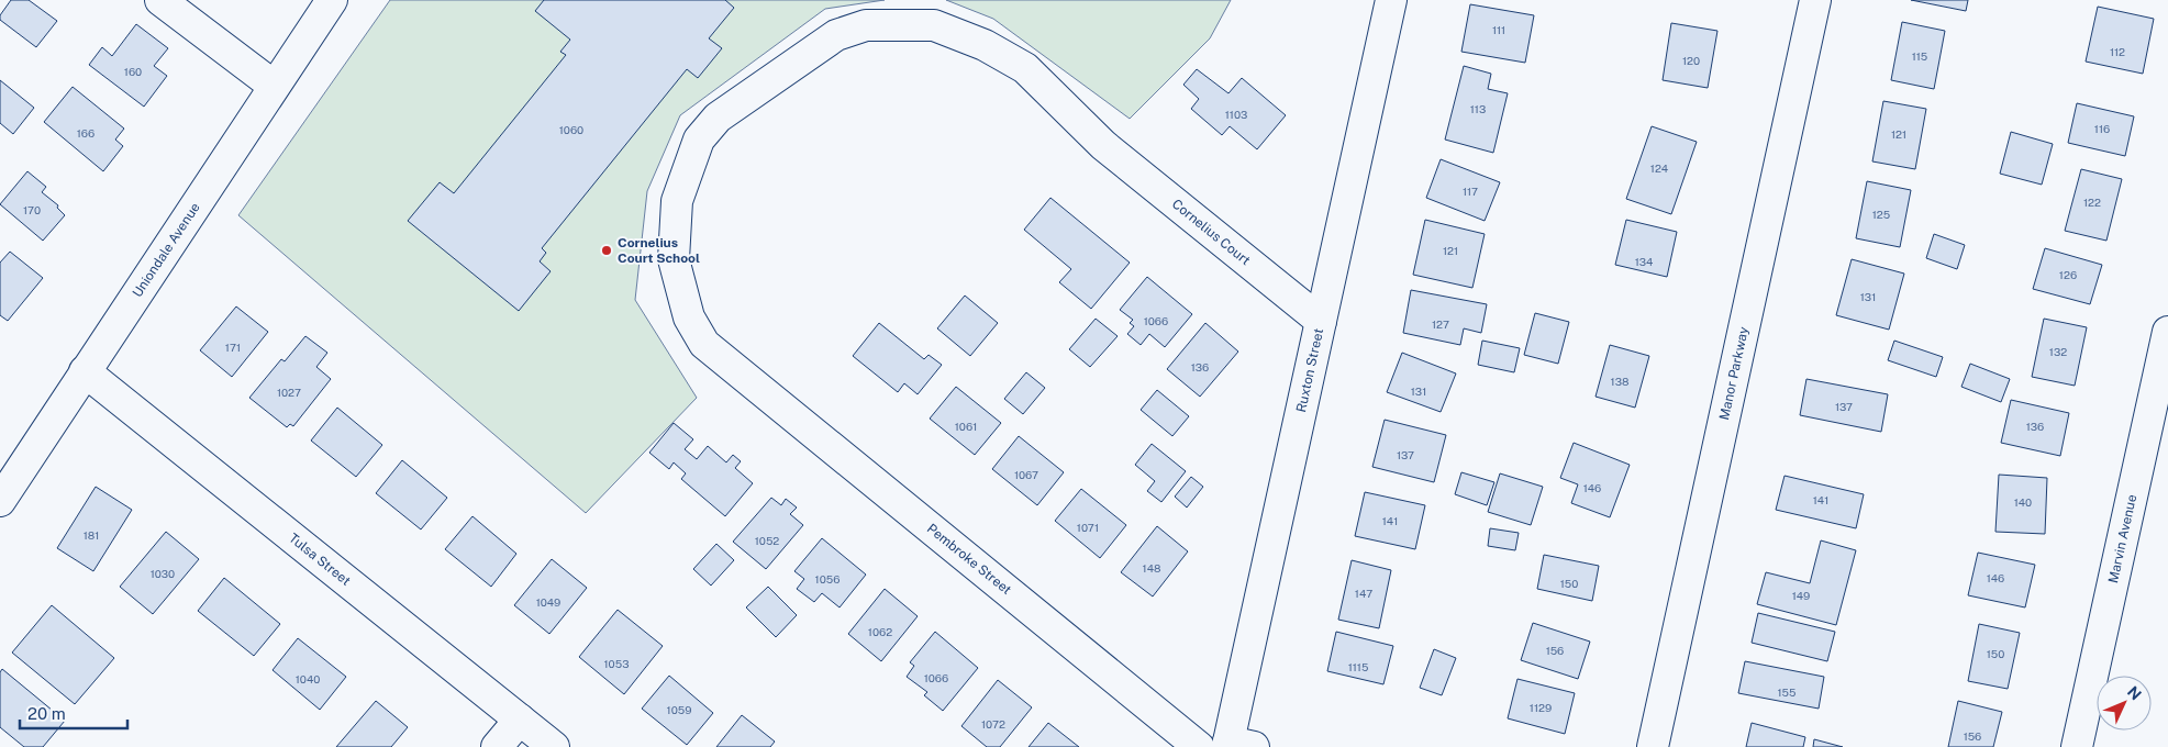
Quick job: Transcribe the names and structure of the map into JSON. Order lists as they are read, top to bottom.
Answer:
{
  "streets": {
    "street": [
      "Cornelius Court",
      "Uniondale Avenue",
      "Ruxton Street",
      "Manor Parkway",
      "Marvin Avenue",
      "Tulsa Street",
      "Pembroke Street"
    ]
  },
  "crossings": [
    ["Cornelius Court", "Ruxton Street"],
    ["Cornelius Court", "Pembroke Street"],
    ["Uniondale Avenue", "Tulsa Street"]
  ],
  "places": ["Cornelius Court School"],
  "house_numbers": [
    "111",
    "112",
    "115",
    "120",
    "160",
    "113",
    "1103",
    "116",
    "1060",
    "166",
    "121",
    "124",
    "117",
    "122",
    "170",
    "125",
    "121",
    "134",
    "126",
    "131",
    "1066",
    "127",
    "171",
    "132",
    "136",
    "138",
    "131",
    "1027",
    "137",
    "1061",
    "136",
    "137",
    "1067",
    "146",
    "141",
    "140",
    "141",
    "1071",
    "181",
    "1052",
    "148",
    "1030",
    "146",
    "1056",
    "150",
    "147",
    "149",
    "1049",
    "1062",
    "156",
    "150",
    "1053",
    "1115",
    "1066",
    "1040",
    "155",
    "1129",
    "1059",
    "1072",
    "156"
  ],
  "scale_bar": "20 m",
  "north": "top right"
}
